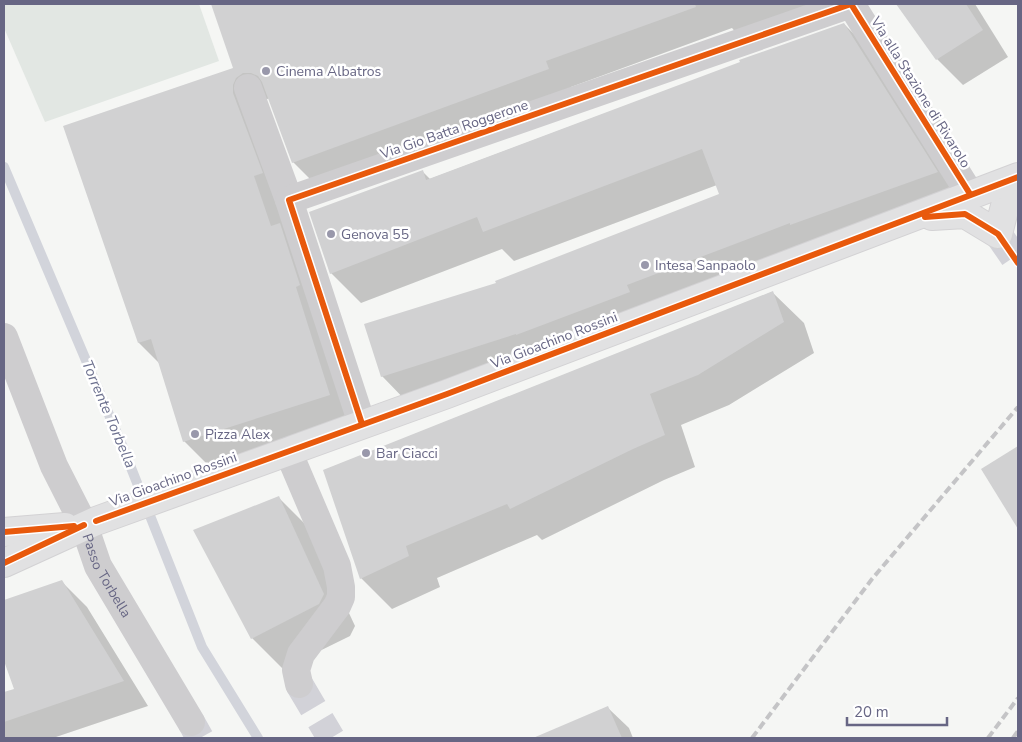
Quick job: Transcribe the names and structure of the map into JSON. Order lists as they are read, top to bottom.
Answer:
{
  "streets": {
    "main road": ["Via Gioachino Rossini"],
    "street": ["Via alla Stazione di Rivarolo", "Via Gio Batta Roggerone", "Passo Torbella"]
  },
  "crossings": [
    ["Via alla Stazione di Rivarolo", "Via Gio Batta Roggerone"],
    ["Via alla Stazione di Rivarolo", "Via Gioachino Rossini"],
    ["Via Gioachino Rossini", "Passo Torbella"]
  ],
  "water": ["Torrente Torbella"],
  "places": [
    "Cinema Albatros",
    "Genova 55",
    "Intesa Sanpaolo",
    "Pizza Alex",
    "Bar Ciacci"
  ],
  "scale_bar": "20 m"
}
